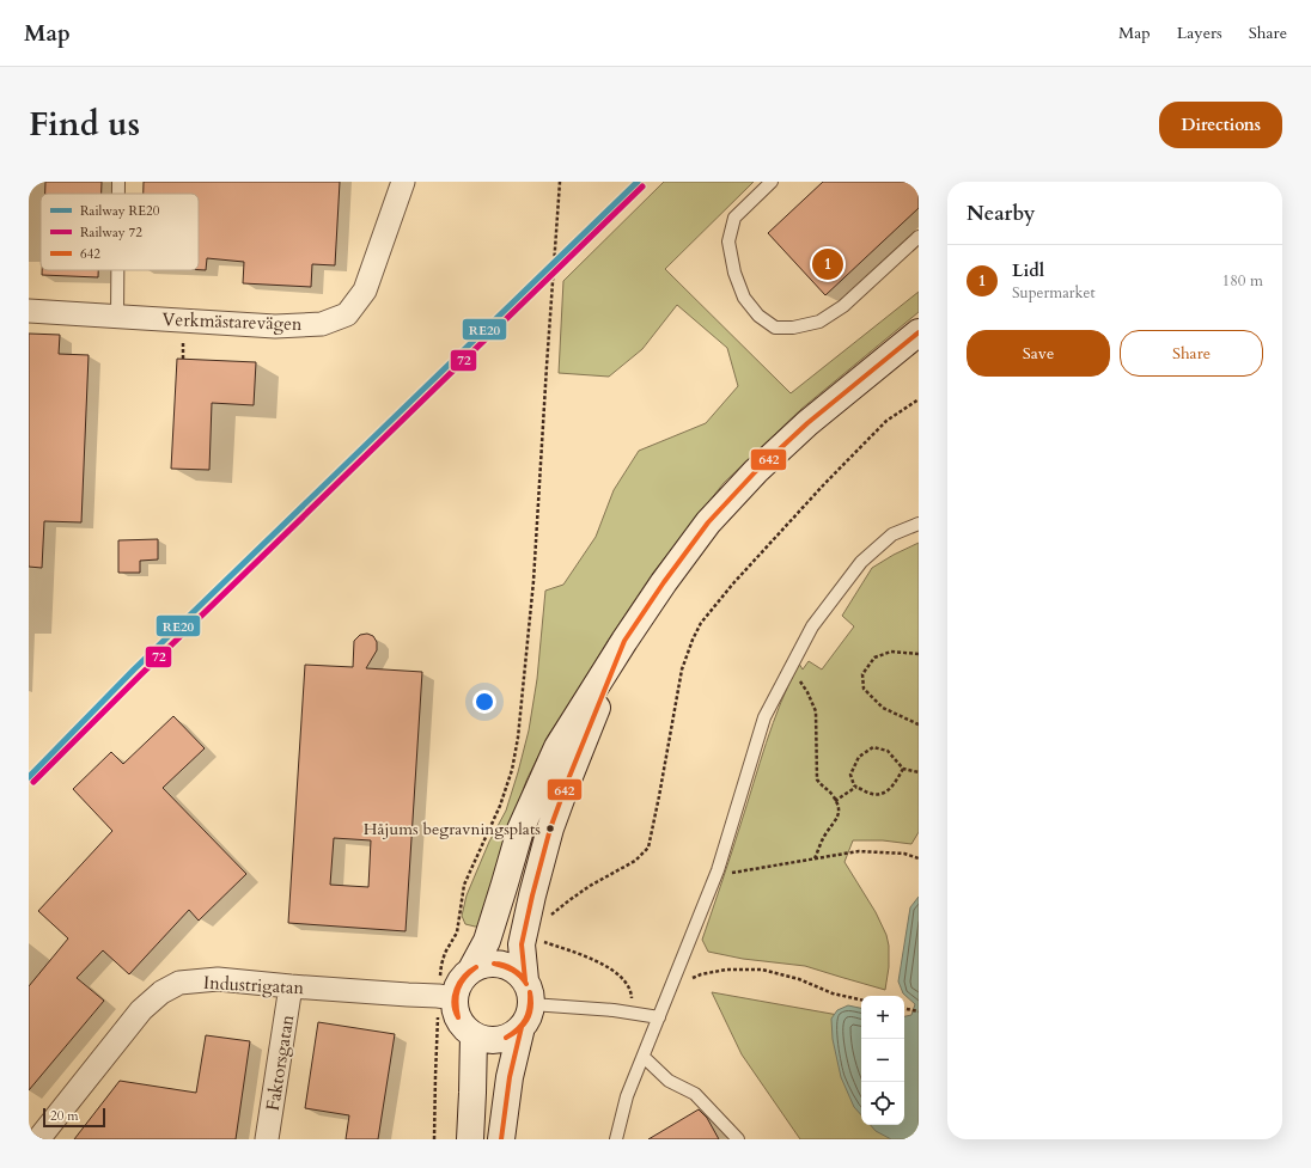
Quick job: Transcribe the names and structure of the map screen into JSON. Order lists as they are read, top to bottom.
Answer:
{
  "streets": {
    "street": ["Verkmästarevägen", "Industrigatan", "Faktorsgatan"]
  },
  "crossings": [
    ["Industrigatan", "Faktorsgatan"]
  ],
  "places": ["Håjums begravningsplats"],
  "lines": ["rail line RE20", "rail line 72", "transit line 642"],
  "legend": ["Railway RE20", "Railway 72", "642"],
  "scale_bar": "20 m",
  "page": {
    "header": "Map",
    "nav": ["Map", "Layers", "Share"],
    "title": "Find us",
    "buttons": [
      "Directions",
      ["Save", "Share"]
    ],
    "heading": "Nearby",
    "list": [
      {
        "mark": "1",
        "name": "Lidl",
        "note": "Supermarket",
        "value": "180 m"
      }
    ],
    "pins": "1",
    "map_buttons": ["+", "−"],
    "scale": "20 m"
  }
}
